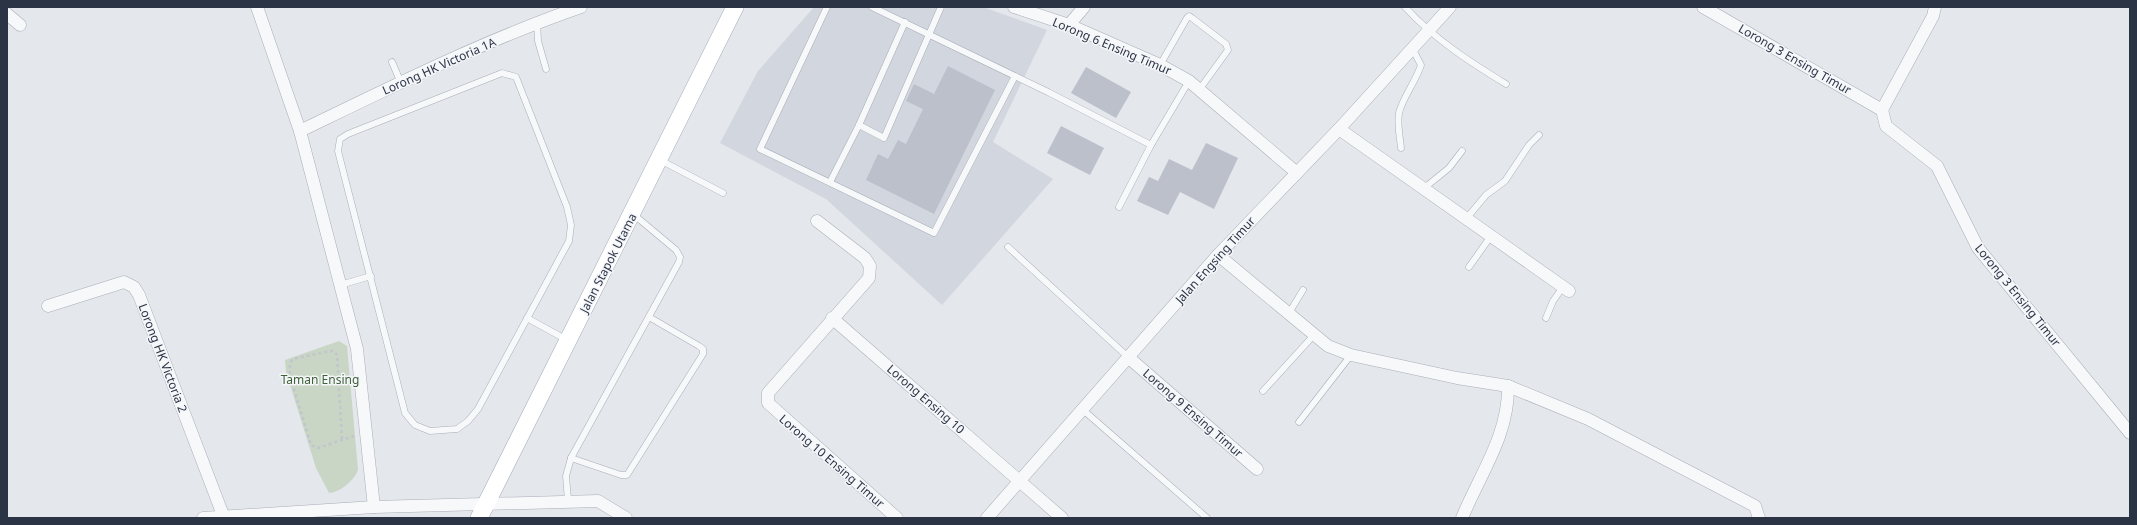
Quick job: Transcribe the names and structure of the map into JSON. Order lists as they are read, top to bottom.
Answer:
{
  "streets": {
    "main road": ["Jalan Stapok Utama"],
    "street": [
      "Lorong 6 Ensing Timur",
      "Lorong 3 Ensing Timur",
      "Lorong HK Victoria 1A",
      "Jalan Engsing Timur",
      "Lorong HK Victoria 2",
      "Lorong Ensing 10",
      "Lorong 9 Ensing Timur",
      "Lorong 10 Ensing Timur"
    ]
  },
  "crossings": [
    ["Lorong 6 Ensing Timur", "Jalan Engsing Timur"],
    ["Jalan Engsing Timur", "Lorong Ensing 10"],
    ["Jalan Engsing Timur", "Lorong 9 Ensing Timur"],
    ["Lorong Ensing 10", "Lorong 10 Ensing Timur"]
  ],
  "parks": ["Taman Ensing"]
}
